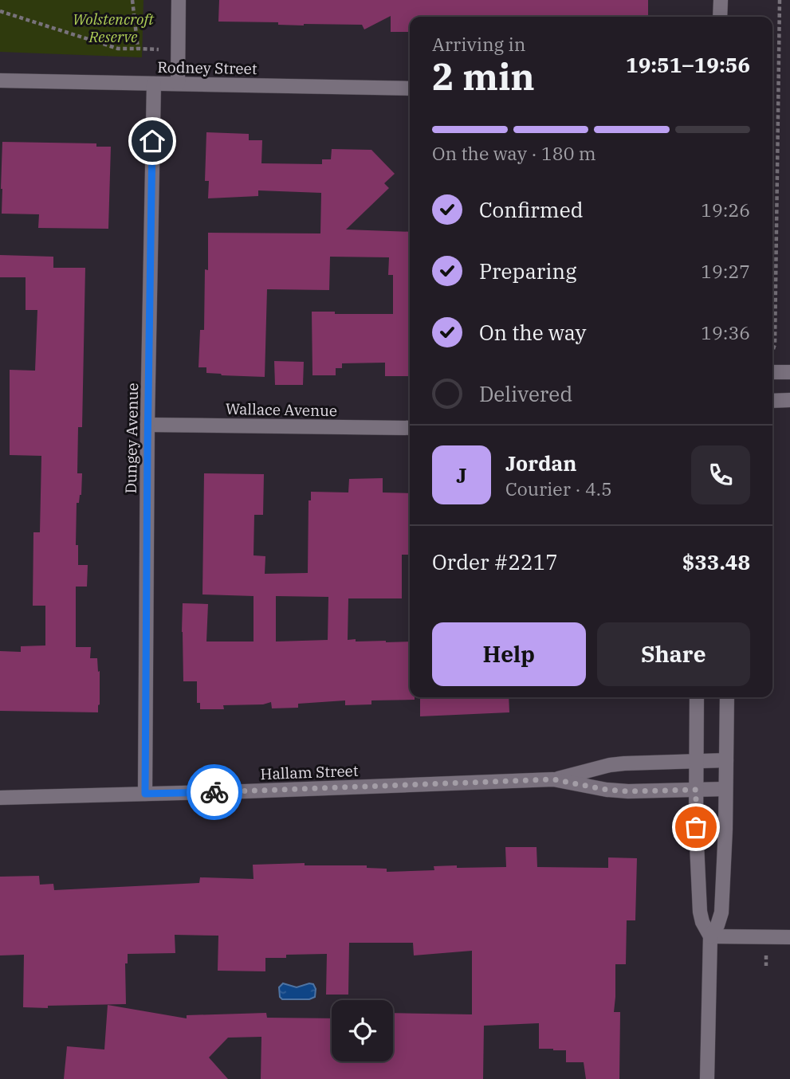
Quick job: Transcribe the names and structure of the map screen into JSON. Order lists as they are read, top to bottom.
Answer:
{
  "streets": {
    "street": [
      "Rodney Street",
      "Wallace Avenue",
      "Dungey Avenue",
      "Hallam Street"
    ]
  },
  "crossings": [
    ["Rodney Street", "Dungey Avenue"],
    ["Wallace Avenue", "Dungey Avenue"],
    ["Dungey Avenue", "Hallam Street"]
  ],
  "parks": ["Wolstencroft Reserve"],
  "page": {
    "heading": ["2 min", "Arriving in", "19:51–19:56"],
    "panel": [
      "Jordan",
      "Courier · 4.5",
      "Order #2217",
      "$33.48"
    ],
    "bar": "On the way · 180 m",
    "list": [
      ["Confirmed", "19:26"],
      ["Preparing", "19:27"],
      ["On the way", "19:36"],
      "Delivered"
    ],
    "round": "J",
    "buttons": ["Help", "Share"]
  }
}
